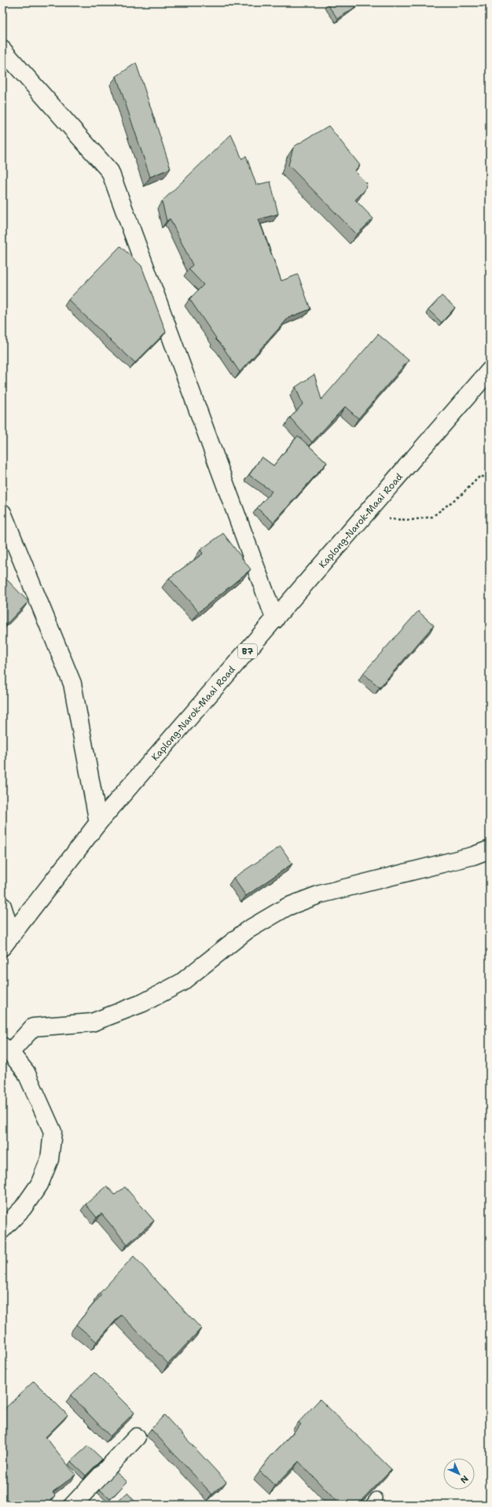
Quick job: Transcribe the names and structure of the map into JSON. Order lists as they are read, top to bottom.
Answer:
{
  "streets": {
    "main road": ["Kaplong-Narok-Maai Road", "B7"]
  },
  "north": "bottom right"
}
